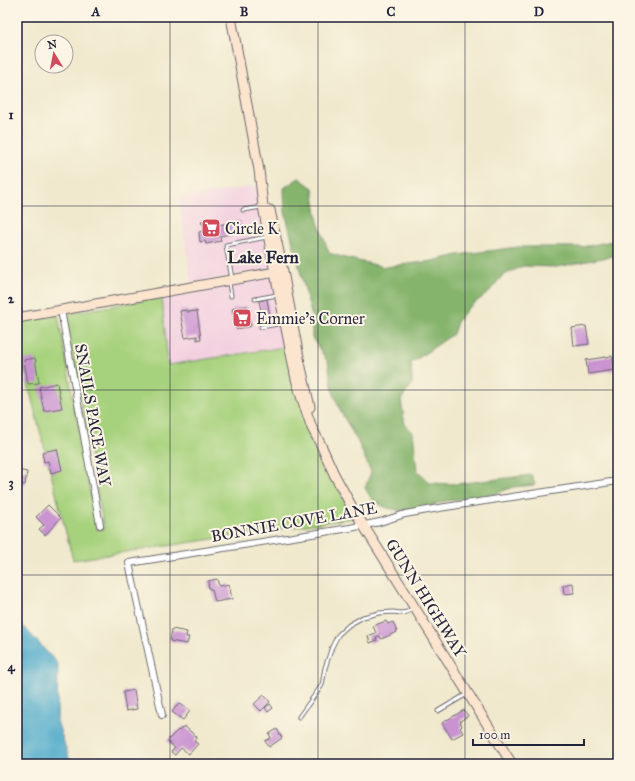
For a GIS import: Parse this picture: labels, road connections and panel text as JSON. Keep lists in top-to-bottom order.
{
  "streets": {
    "main road": ["GUNN HIGHWAY"],
    "street": ["SNAILS PACE WAY", "BONNIE COVE LANE"]
  },
  "crossings": [
    ["BONNIE COVE LANE", "GUNN HIGHWAY"]
  ],
  "districts": ["Lake Fern"],
  "places": {
    "supermarket": ["Circle K", "Emmie's Corner"]
  },
  "scale_bar": "100 m",
  "north": "top",
  "grid": {
    "columns": [
      "A",
      "B",
      "C",
      "D"
    ],
    "rows": [
      "1",
      "2",
      "3",
      "4"
    ]
  }
}
